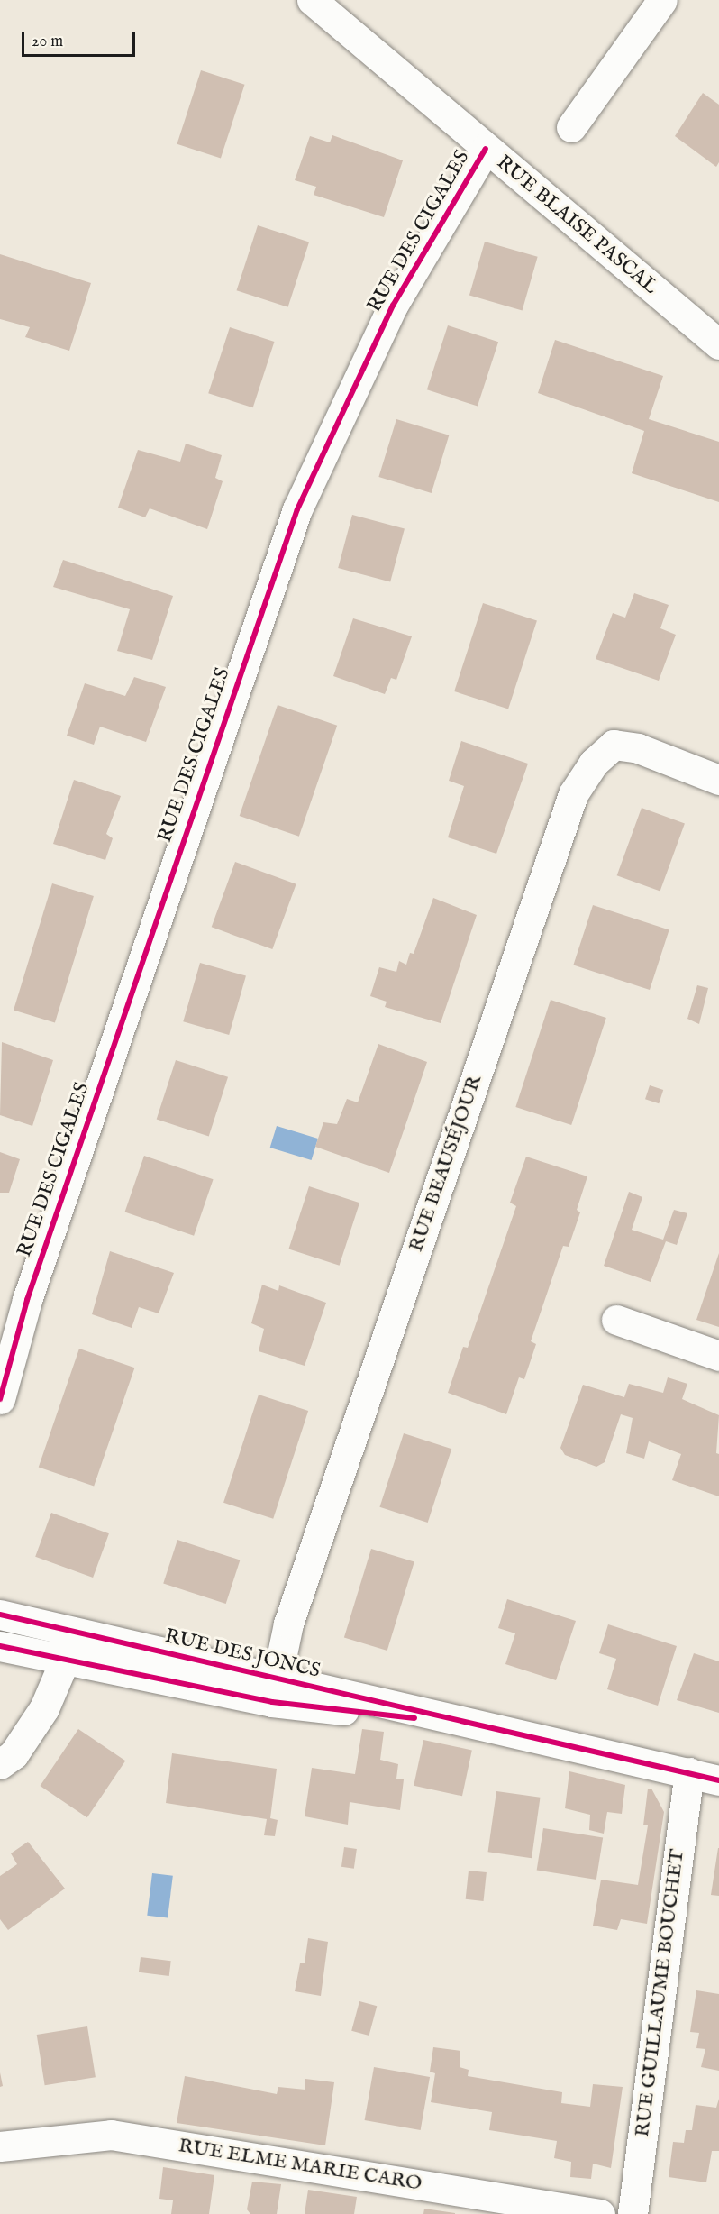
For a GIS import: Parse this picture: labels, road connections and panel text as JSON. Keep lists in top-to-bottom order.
{
  "streets": {
    "street": [
      "RUE BLAISE PASCAL",
      "RUE DES CIGALES",
      "RUE BEAUSÉJOUR",
      "RUE DES JONCS",
      "RUE GUILLAUME BOUCHET",
      "RUE ELME MARIE CARO"
    ]
  },
  "crossings": [
    ["RUE BLAISE PASCAL", "RUE DES CIGALES"],
    ["RUE BEAUSÉJOUR", "RUE DES JONCS"],
    ["RUE DES JONCS", "RUE GUILLAUME BOUCHET"]
  ],
  "scale_bar": "20 m"
}
